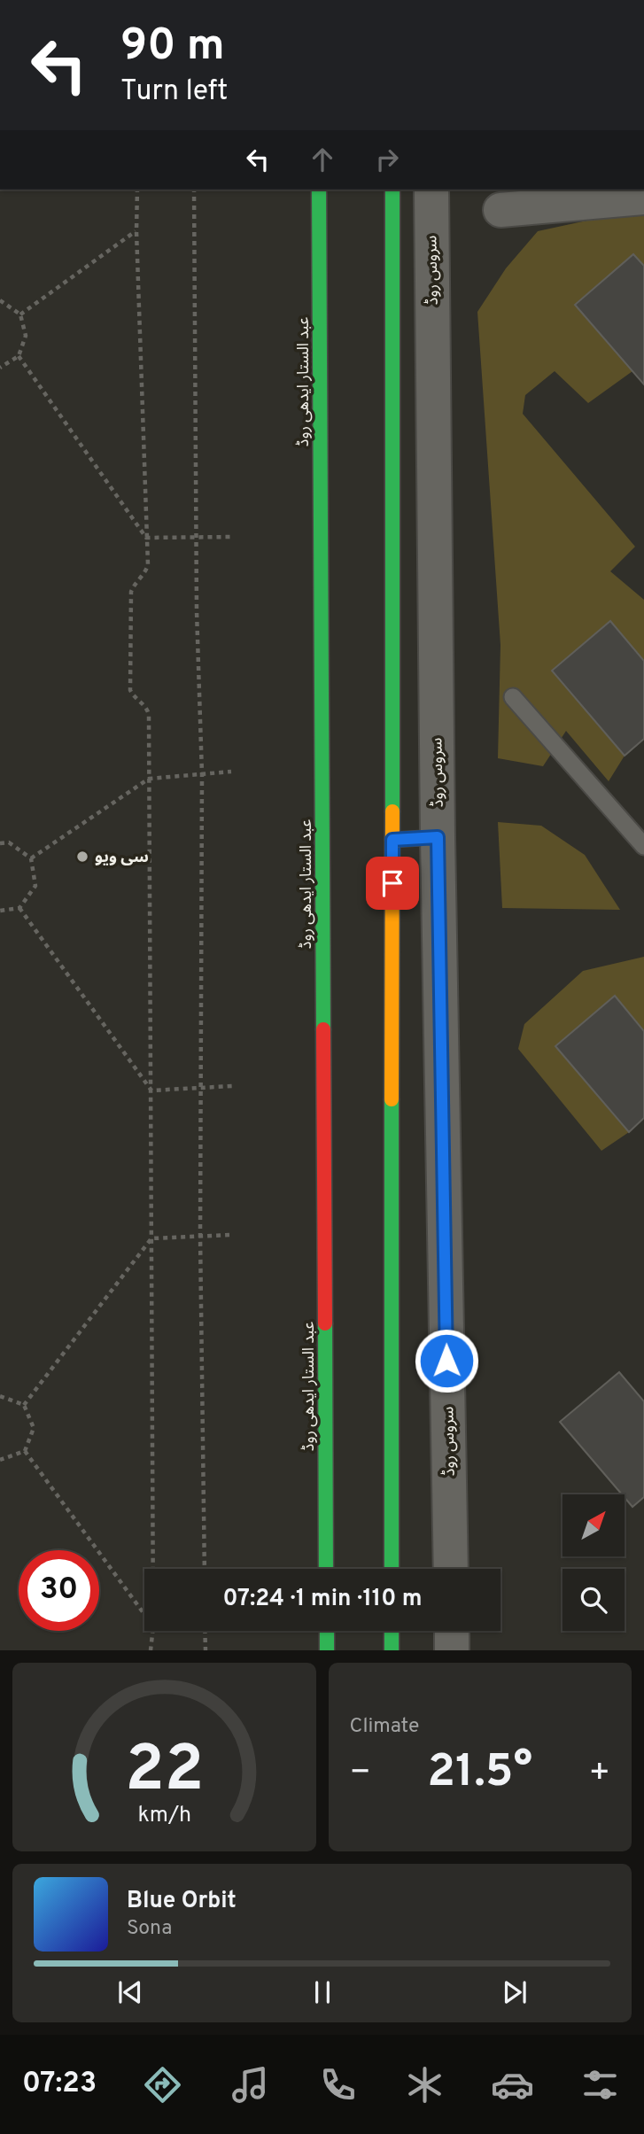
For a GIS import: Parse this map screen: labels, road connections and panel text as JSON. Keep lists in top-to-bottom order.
{
  "streets": {
    "main road": ["عبد الستار ایدھی روڈ"],
    "street": ["سروس روڈ"]
  },
  "places": ["سی ویو"],
  "north": "top right",
  "page": {
    "turn": ["90 m", "Turn left"],
    "limit": "30",
    "trip": "07:24 · 1 min · 110 m",
    "tile": "Climate",
    "heat": ["−", "21.5°", "+"],
    "song": ["Blue Orbit", "Sona"],
    "tabs": "07:23",
    "gauge": ["22", "km/h"]
  }
}
